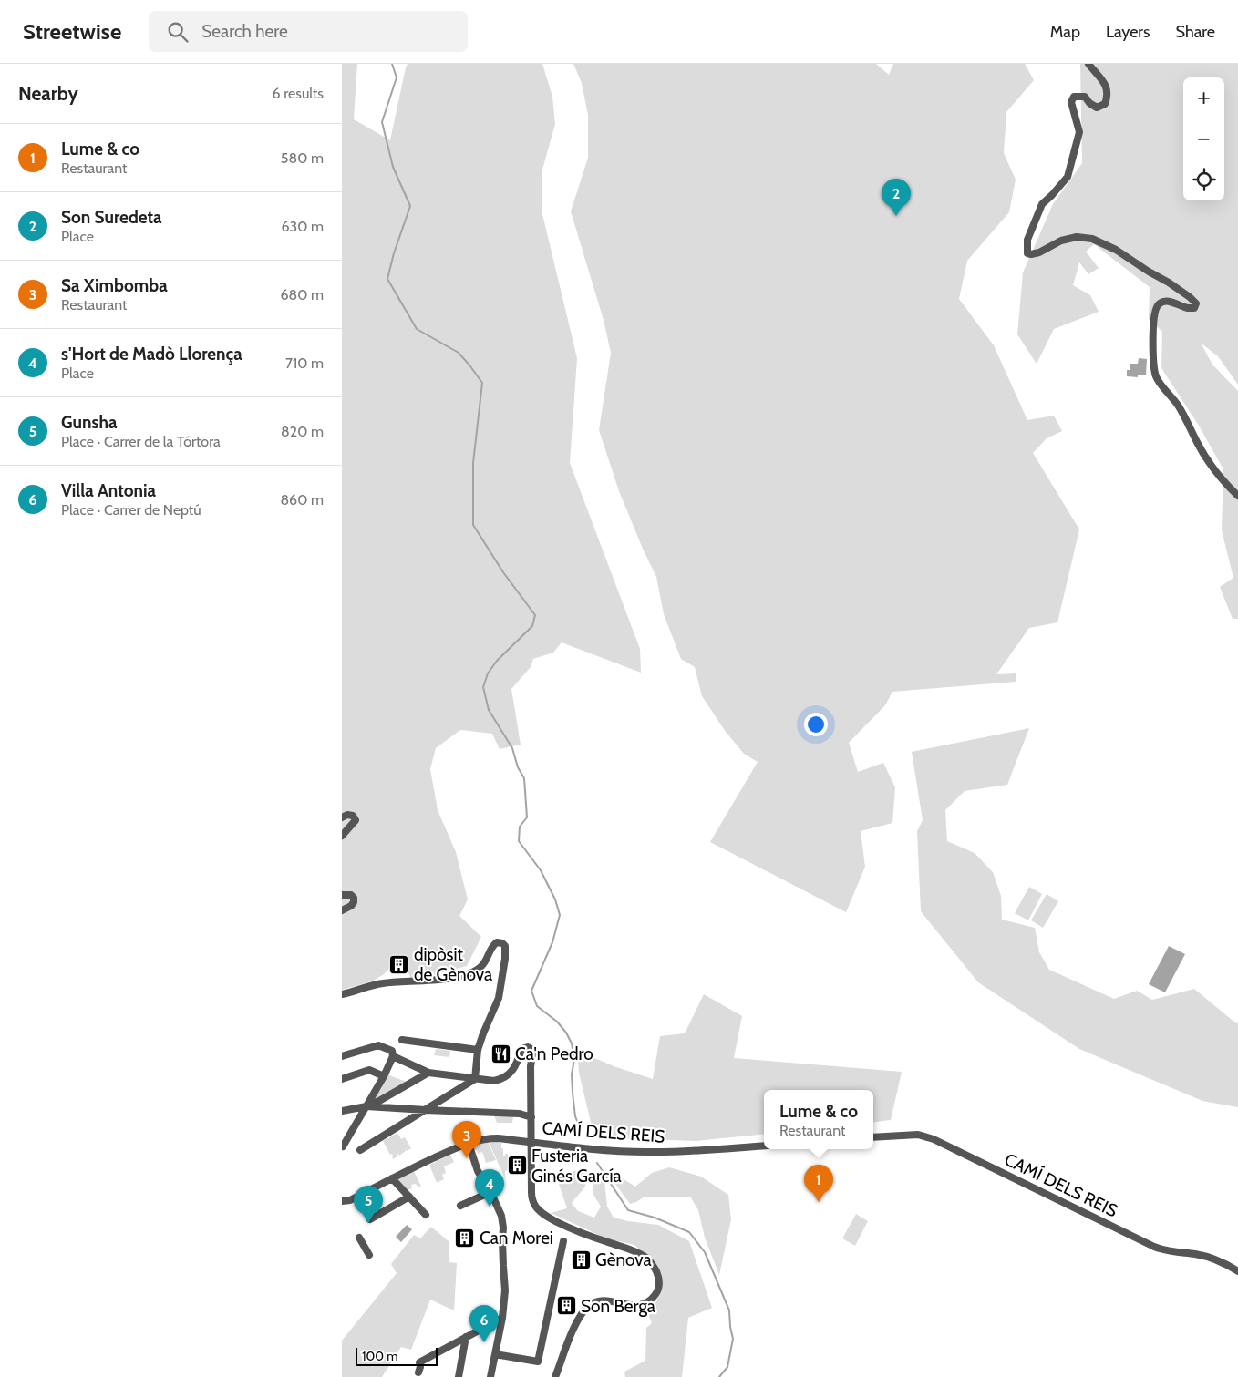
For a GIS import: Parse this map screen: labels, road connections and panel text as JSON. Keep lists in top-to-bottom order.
{
  "streets": {
    "street": ["CAMÍ DELS REIS"]
  },
  "places": {
    "building": [
      "dipòsit de Gènova",
      "Fusteria Ginés García",
      "Can Morei",
      "Gènova",
      "Son Berga"
    ],
    "restaurant": ["Ca'n Pedro"]
  },
  "scale_bar": "100 m",
  "page": {
    "header": "Streetwise",
    "search": "Search here",
    "nav": ["Map", "Layers", "Share"],
    "heading": ["Nearby", "6 results"],
    "map_buttons": ["+", "−"],
    "list": [
      {
        "mark": "1",
        "name": "Lume & co",
        "note": "Restaurant",
        "value": "580 m"
      },
      {
        "mark": "2",
        "name": "Son Suredeta",
        "note": "Place",
        "value": "630 m"
      },
      {
        "mark": "3",
        "name": "Sa Ximbomba",
        "note": "Restaurant",
        "value": "680 m"
      },
      {
        "mark": "4",
        "name": "s'Hort de Madò Llorença",
        "note": "Place",
        "value": "710 m"
      },
      {
        "mark": "5",
        "name": "Gunsha",
        "note": "Place · Carrer de la Tórtora",
        "value": "820 m"
      },
      {
        "mark": "6",
        "name": "Villa Antonia",
        "note": "Place · Carrer de Neptú",
        "value": "860 m"
      }
    ],
    "pins": [
      "2",
      "3",
      "1",
      "4",
      "5",
      "6"
    ],
    "popup": ["Lume & co", "Restaurant"],
    "scale": "100 m"
  }
}
